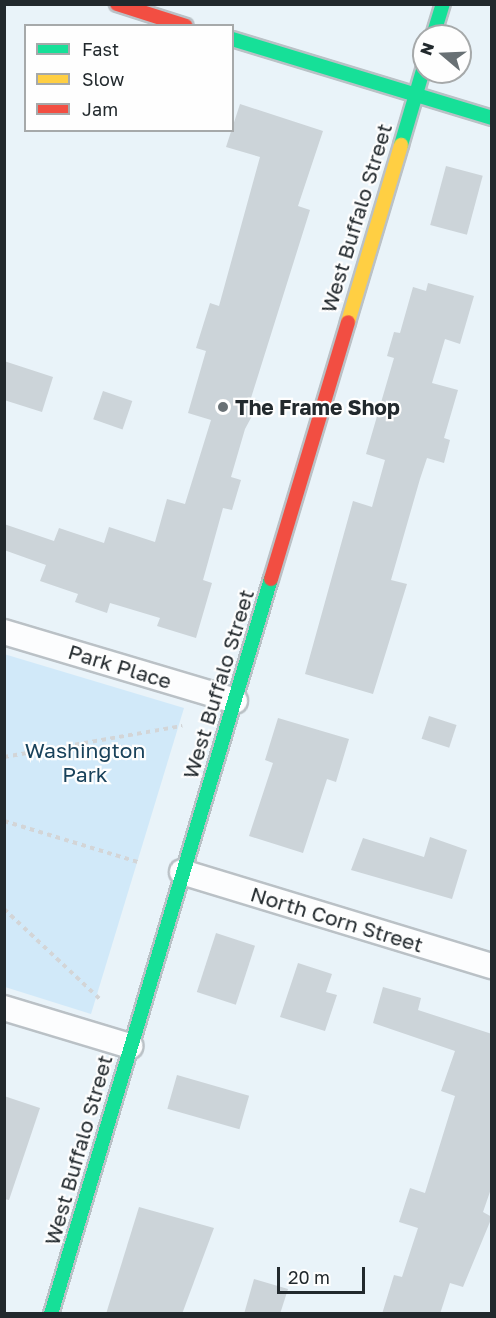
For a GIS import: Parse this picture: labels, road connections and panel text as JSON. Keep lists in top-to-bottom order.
{
  "streets": {
    "street": ["West Buffalo Street", "Park Place", "North Corn Street"]
  },
  "crossings": [
    ["West Buffalo Street", "Park Place"],
    ["West Buffalo Street", "North Corn Street"]
  ],
  "parks": ["Washington Park"],
  "places": ["The Frame Shop"],
  "legend": ["Fast", "Slow", "Jam"],
  "scale_bar": "20 m",
  "north": "left"
}
